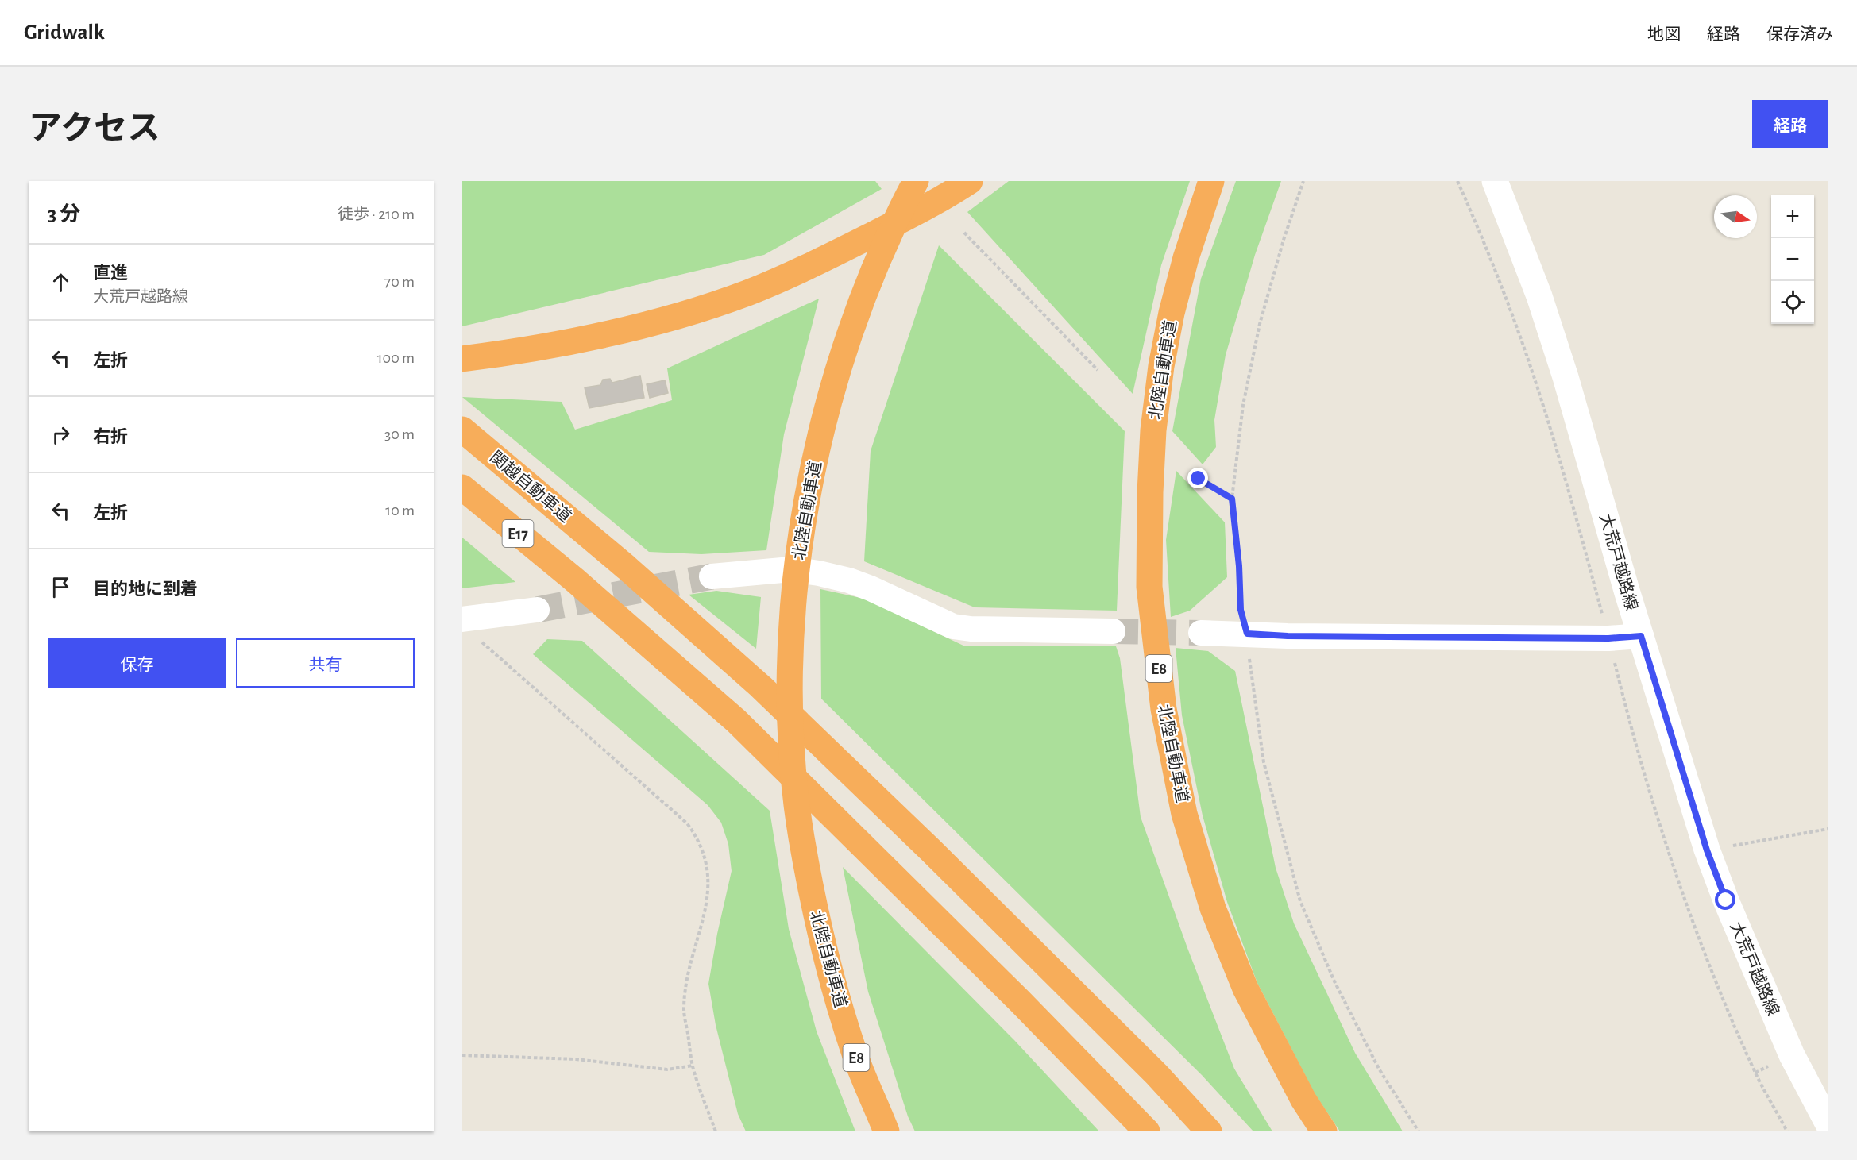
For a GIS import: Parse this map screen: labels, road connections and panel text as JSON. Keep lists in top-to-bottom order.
{
  "streets": {
    "highway": [
      "北陸自動車道",
      "関越自動車道",
      "E17",
      "E8"
    ],
    "main road": ["大荒戸越路線"]
  },
  "north": "right",
  "page": {
    "header": "Gridwalk",
    "nav": ["地図", "経路", "保存済み"],
    "title": "アクセス",
    "buttons": [
      "経路",
      ["保存", "共有"]
    ],
    "heading": ["3 分", "徒歩 · 210 m"],
    "map_buttons": ["+", "−"],
    "list": [
      ["直進", "大荒戸越路線", "70 m"],
      ["左折", "100 m"],
      ["右折", "30 m"],
      ["左折", "10 m"],
      "目的地に到着"
    ]
  }
}
